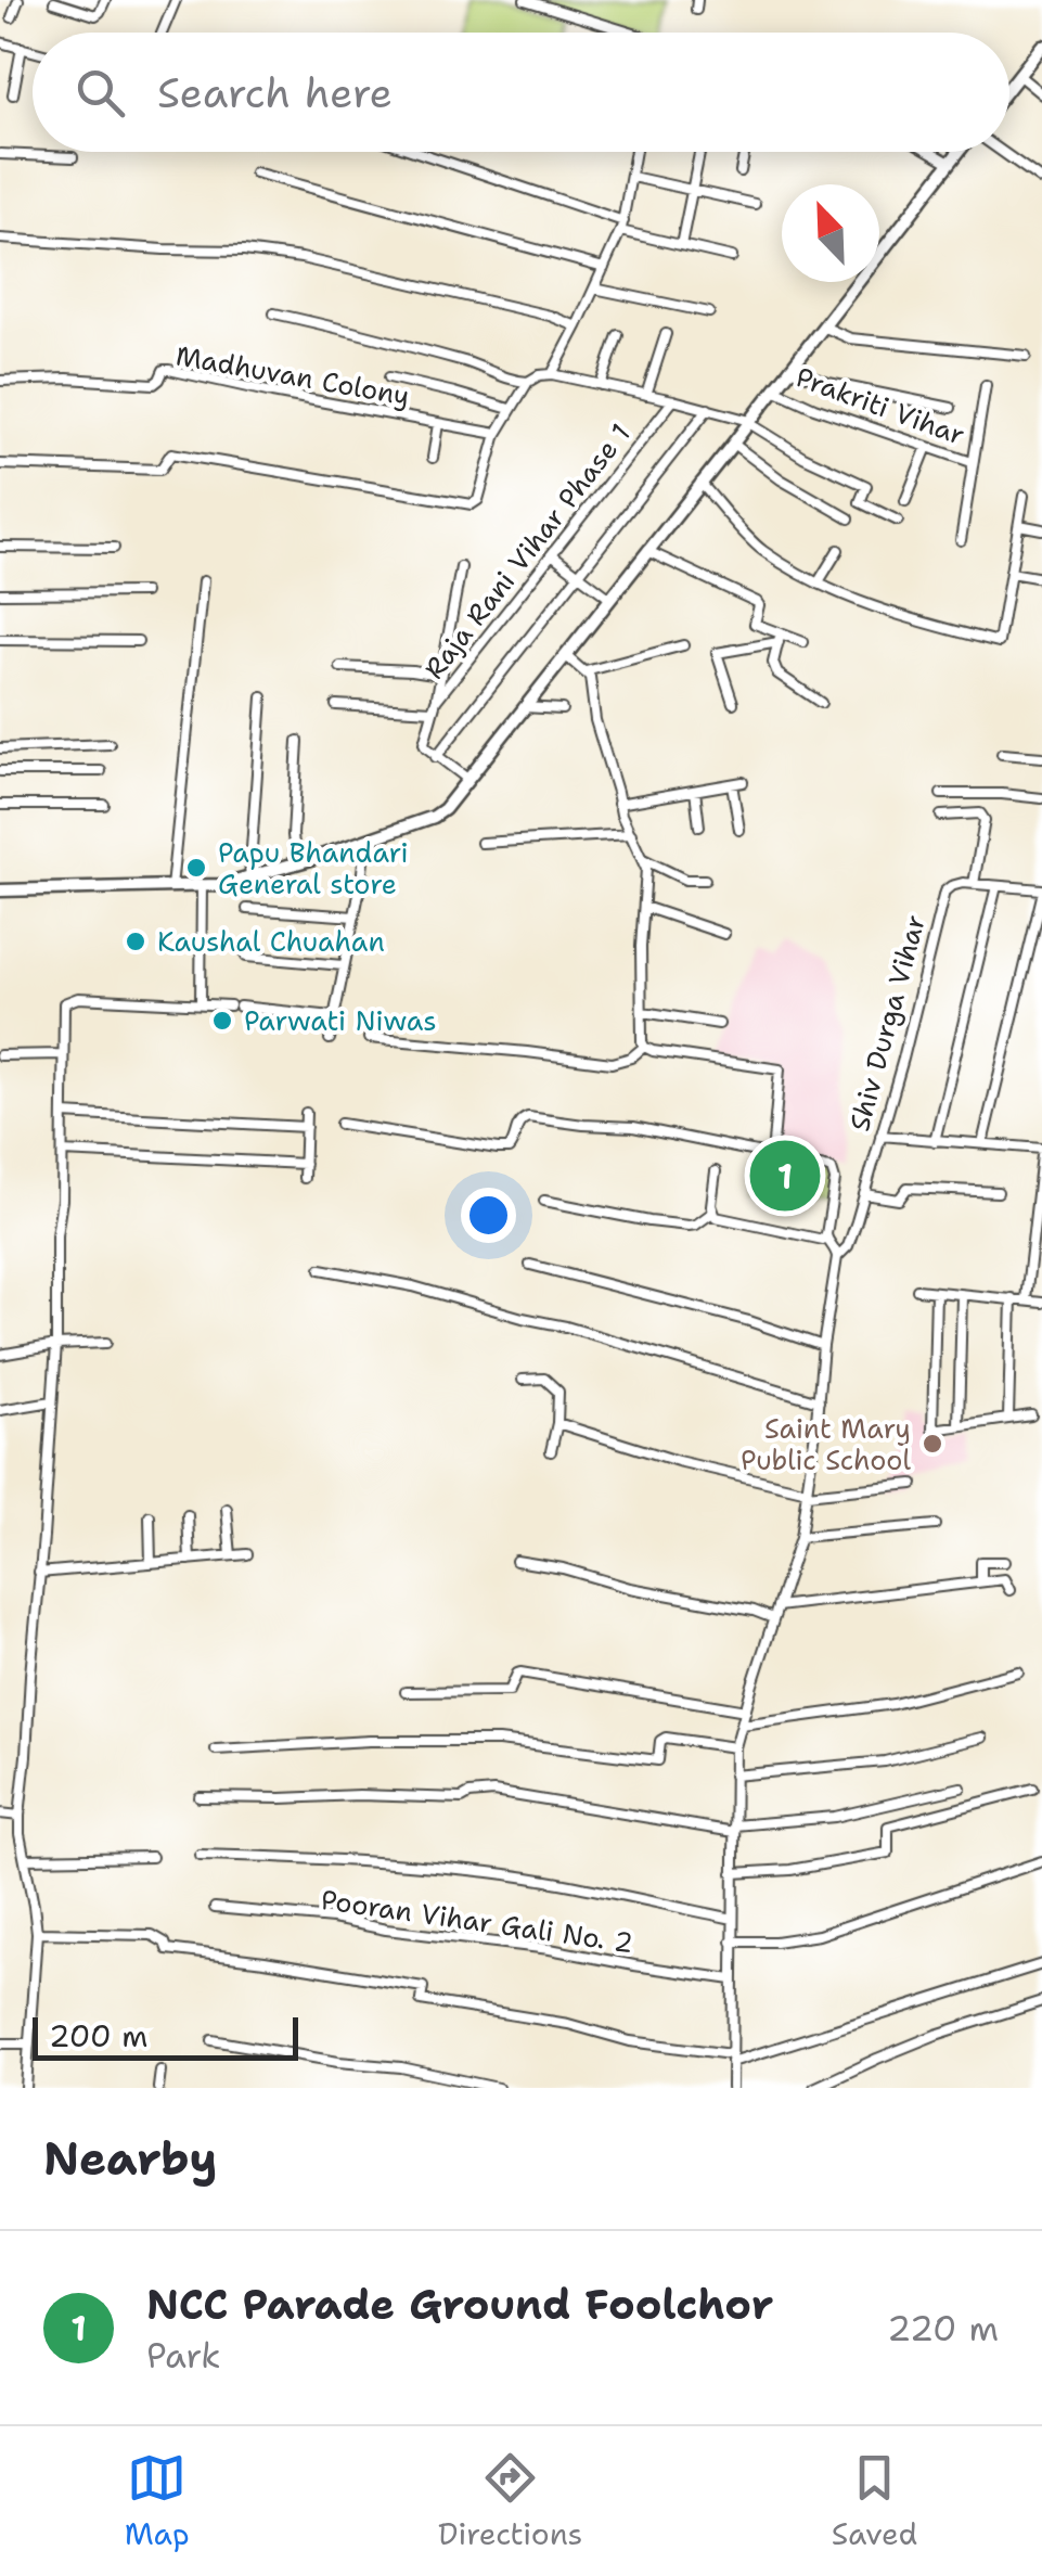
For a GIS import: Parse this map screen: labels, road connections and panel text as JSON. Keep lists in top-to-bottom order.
{
  "streets": {
    "street": [
      "Madhuvan Colony",
      "Prakriti Vihar",
      "Raja Rani Vihar Phase 1",
      "Shiv Durga Vihar",
      "Pooran Vihar Gali No. 2"
    ]
  },
  "crossings": [
    ["Shiv Durga Vihar", "Pooran Vihar Gali No. 2"]
  ],
  "places": [
    "Papu Bhandari General store",
    "Kaushal Chuahan",
    "Parwati Niwas",
    "Saint Mary Public School"
  ],
  "scale_bar": "200 m",
  "north": "top left",
  "page": {
    "search": "Search here",
    "pins": "1",
    "scale": "200 m",
    "heading": "Nearby",
    "list": [
      {
        "mark": "1",
        "name": "NCC Parade Ground Foolchor",
        "note": "Park",
        "value": "220 m"
      }
    ],
    "nav": ["Map", "Directions", "Saved"]
  }
}
